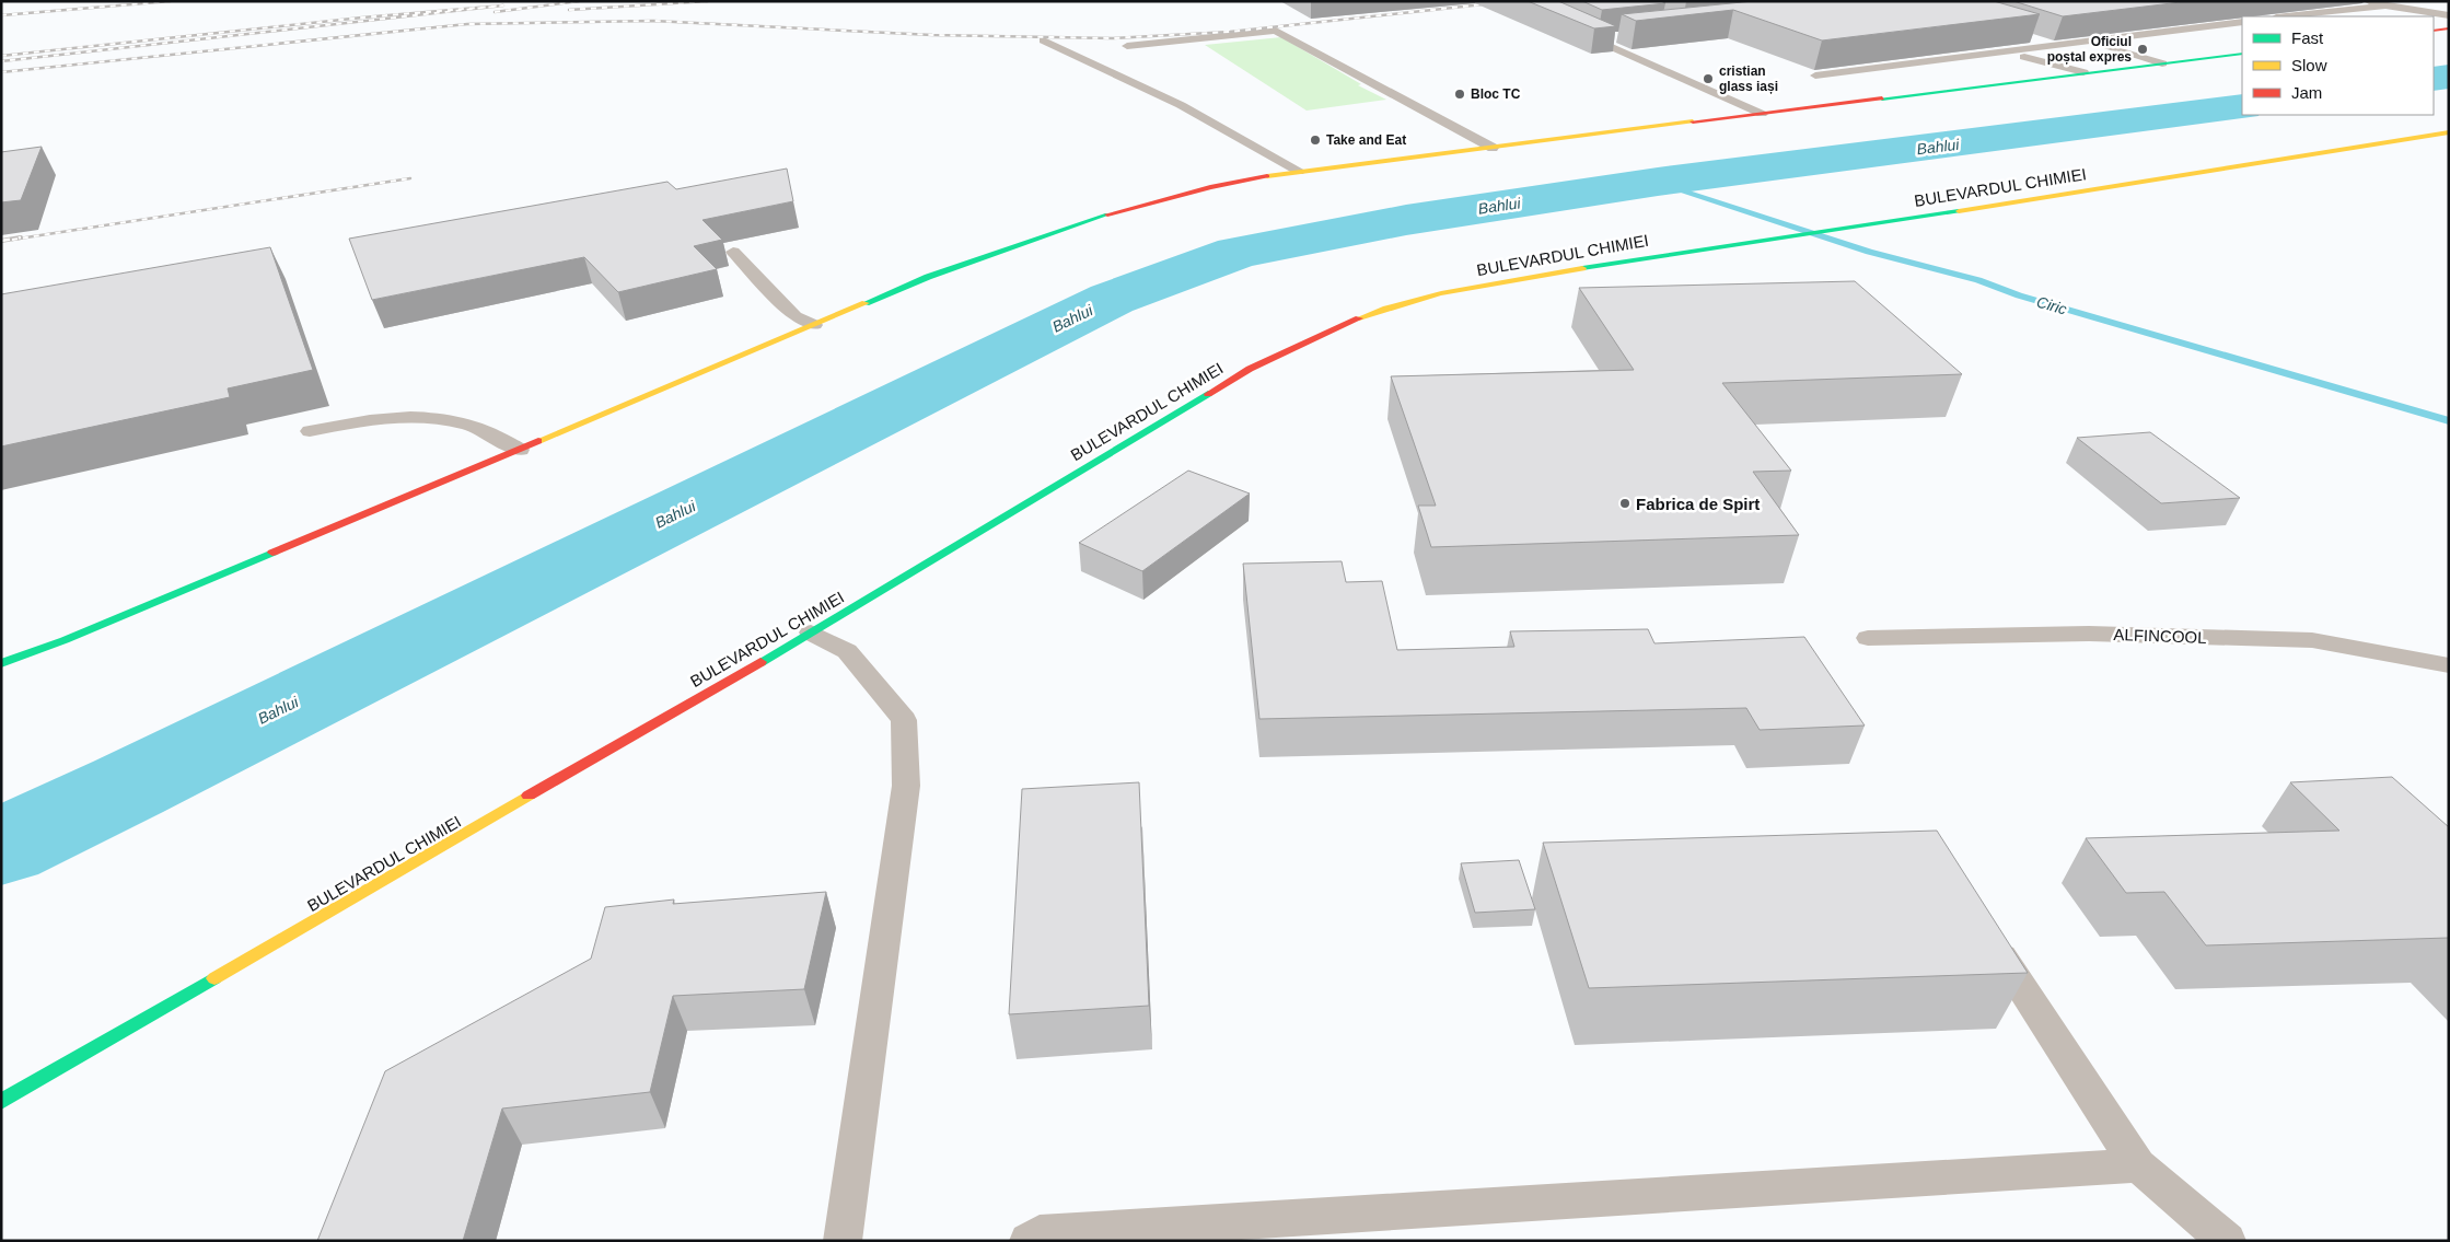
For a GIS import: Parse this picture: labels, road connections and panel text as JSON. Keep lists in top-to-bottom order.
{
  "streets": {
    "street": ["BULEVARDUL CHIMIEI"],
    "lane": ["ALFINCOOL"]
  },
  "water": ["Bahlui", "Ciric"],
  "places": [
    "Oficiul poștal expres",
    "cristian glass iași",
    "Bloc TC",
    "Take and Eat",
    "Fabrica de Spirt"
  ],
  "legend": ["Fast", "Slow", "Jam"]
}
